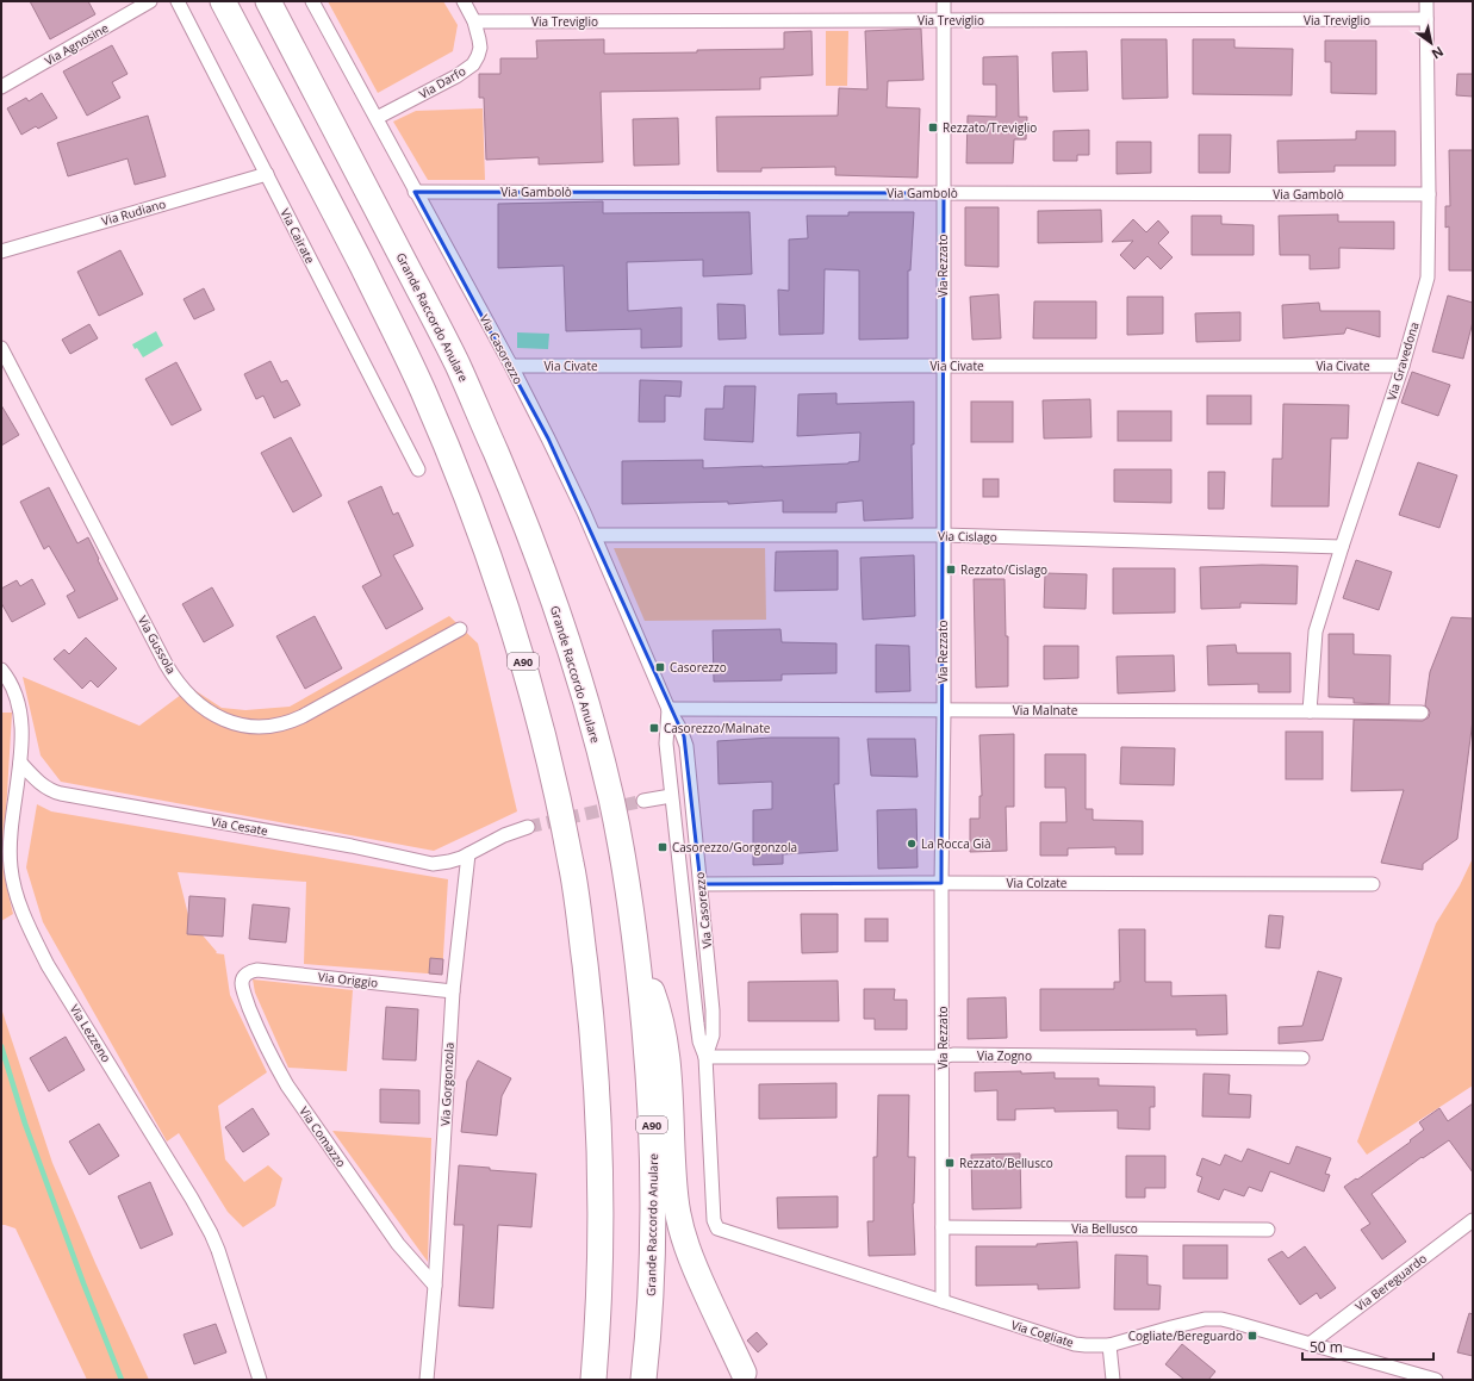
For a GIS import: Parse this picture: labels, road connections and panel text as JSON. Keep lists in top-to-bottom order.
{
  "streets": {
    "highway": ["Grande Raccordo Anulare", "A90"],
    "street": [
      "Via Treviglio",
      "Via Agnosine",
      "Via Darfo",
      "Via Gambolò",
      "Via Rudiano",
      "Via Cairate",
      "Via Rezzato",
      "Via Casorezzo",
      "Via Gravedona",
      "Via Civate",
      "Via Cislago",
      "Via Gussola",
      "Via Malnate",
      "Via Cesate",
      "Via Colzate",
      "Via Origgio",
      "Via Lezzeno",
      "Via Zogno",
      "Via Gorgonzola",
      "Via Comazzo",
      "Via Bellusco",
      "Via Bereguardo",
      "Via Cogliate"
    ]
  },
  "crossings": [
    ["Via Treviglio", "Via Darfo"],
    ["Via Treviglio", "Via Rezzato"],
    ["Via Treviglio", "Via Gravedona"],
    ["Via Darfo", "Via Casorezzo"],
    ["Via Gambolò", "Via Rezzato"],
    ["Via Gambolò", "Via Casorezzo"],
    ["Via Gambolò", "Via Gravedona"],
    ["Via Rudiano", "Via Cairate"],
    ["Via Rezzato", "Via Civate"],
    ["Via Rezzato", "Via Cislago"],
    ["Via Rezzato", "Via Malnate"],
    ["Via Rezzato", "Via Colzate"],
    ["Via Rezzato", "Via Zogno"],
    ["Via Rezzato", "Via Bellusco"],
    ["Via Rezzato", "Via Cogliate"],
    ["Via Casorezzo", "Via Civate"],
    ["Via Casorezzo", "Via Cislago"],
    ["Via Casorezzo", "Via Malnate"],
    ["Via Casorezzo", "Via Colzate"],
    ["Via Casorezzo", "Via Zogno"],
    ["Via Casorezzo", "Via Cogliate"],
    ["Via Gravedona", "Via Civate"],
    ["Via Gravedona", "Via Cislago"],
    ["Via Gravedona", "Via Malnate"],
    ["Via Cesate", "Via Lezzeno"],
    ["Via Cesate", "Via Gorgonzola"],
    ["Via Origgio", "Via Gorgonzola"],
    ["Via Origgio", "Via Comazzo"],
    ["Via Gorgonzola", "Via Comazzo"],
    ["Via Bereguardo", "Via Cogliate"]
  ],
  "places": {
    "transit": [
      "Rezzato/Treviglio",
      "Rezzato/Cislago",
      "Casorezzo",
      "Casorezzo/Malnate",
      "Casorezzo/Gorgonzola",
      "Rezzato/Bellusco",
      "Cogliate/Bereguardo"
    ],
    "other": ["La Rocca Già"]
  },
  "scale_bar": "50 m",
  "north": "bottom right"
}
